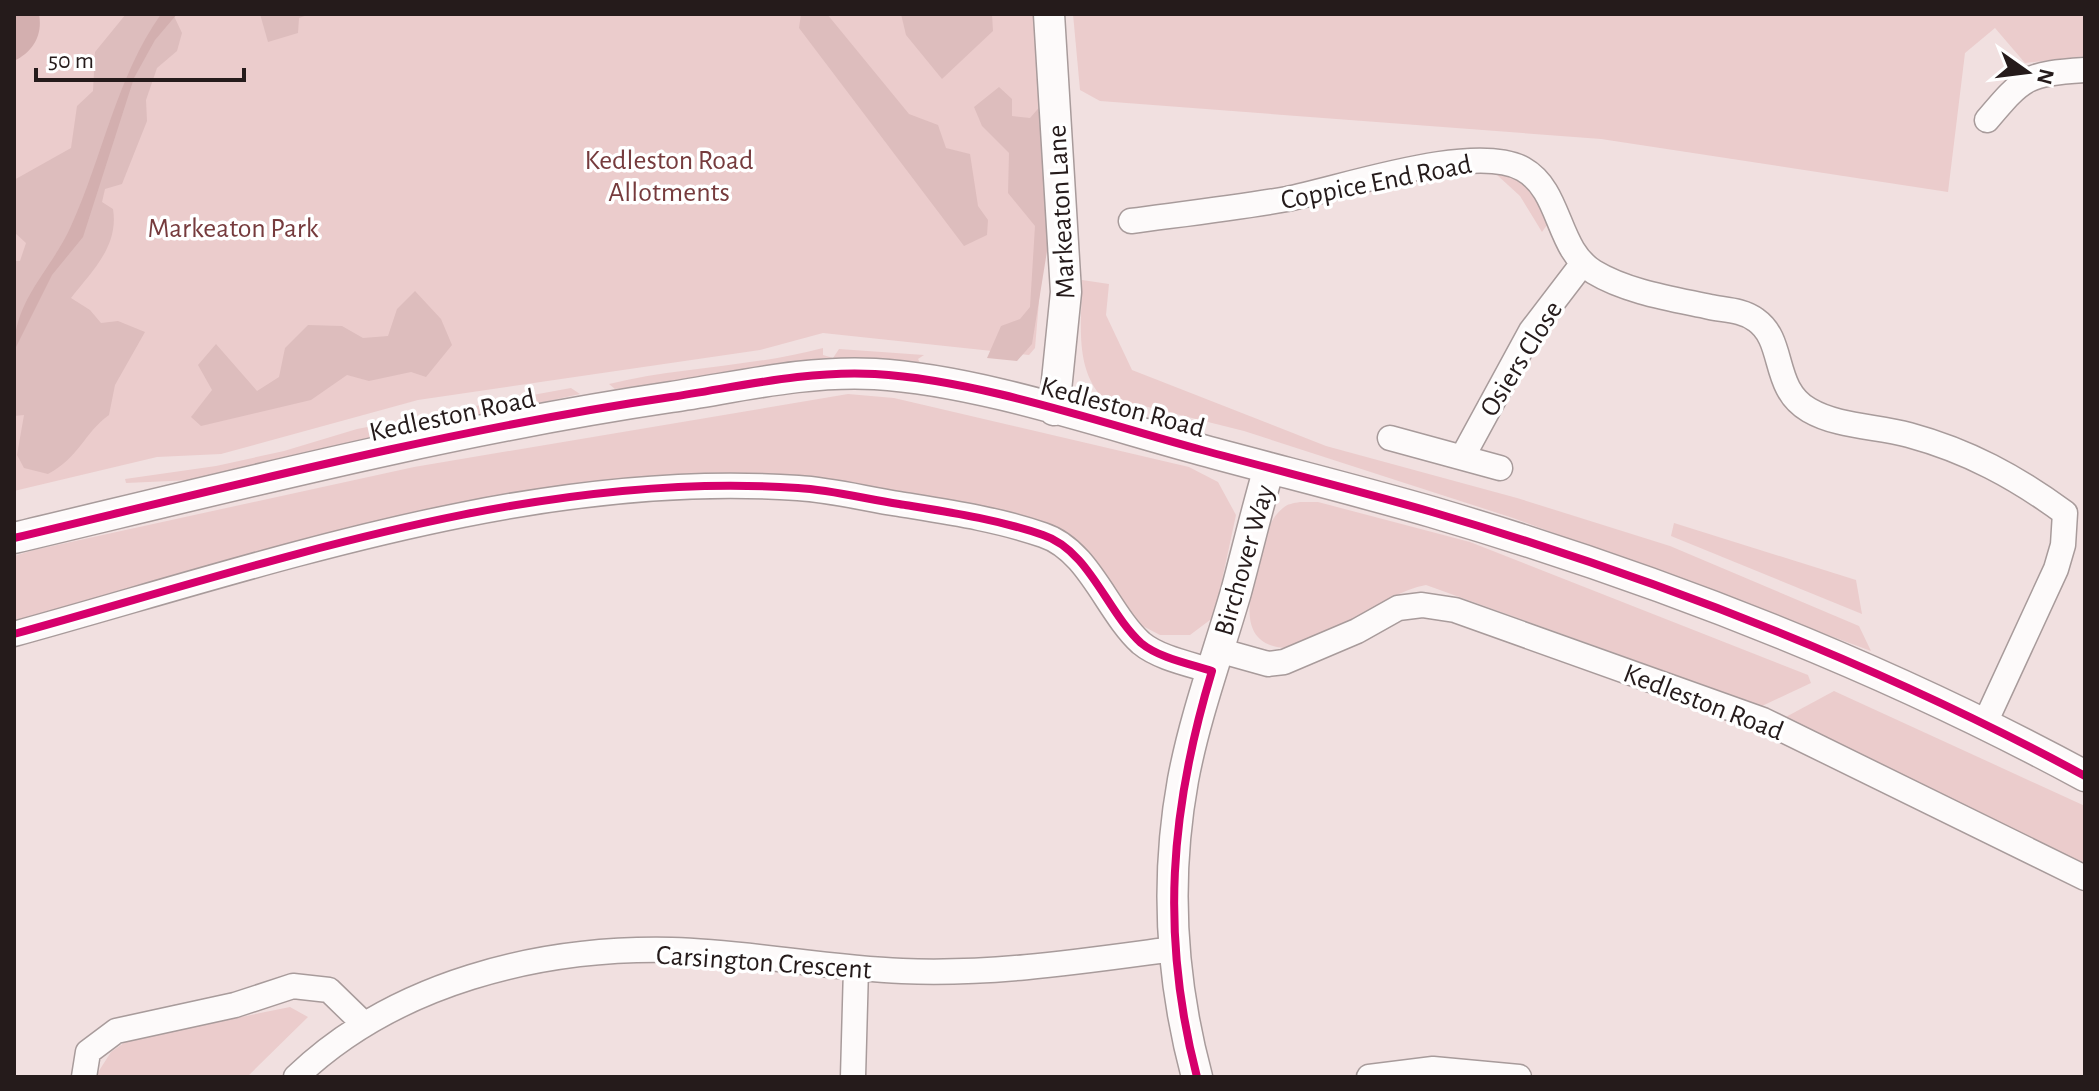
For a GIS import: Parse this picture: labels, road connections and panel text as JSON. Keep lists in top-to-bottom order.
{
  "streets": {
    "street": [
      "Coppice End Road",
      "Markeaton Lane",
      "Osiers Close",
      "Kedleston Road",
      "Birchover Way",
      "Carsington Crescent"
    ]
  },
  "crossings": [
    ["Coppice End Road", "Osiers Close"],
    ["Markeaton Lane", "Kedleston Road"],
    ["Kedleston Road", "Birchover Way"],
    ["Birchover Way", "Carsington Crescent"]
  ],
  "parks": ["Kedleston Road Allotments", "Markeaton Park"],
  "scale_bar": "50 m",
  "north": "right"
}
